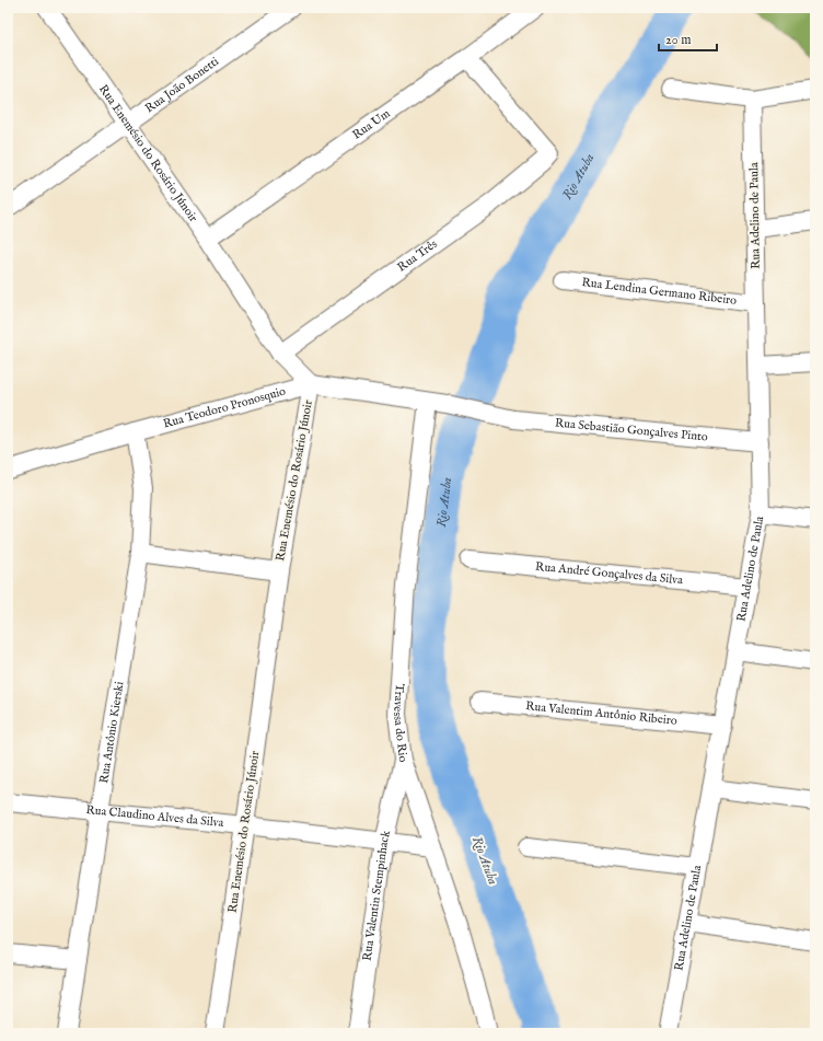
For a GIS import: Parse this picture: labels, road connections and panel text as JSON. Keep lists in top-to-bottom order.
{
  "streets": {
    "street": [
      "Rua João Bonetti",
      "Rua Um",
      "Rua Enemésio do Rosário Júnoir",
      "Rua Adelino de Paula",
      "Rua Três",
      "Rua Lendina Germano Ribeiro",
      "Rua Teodoro Pronosquio",
      "Rua Sebastião Gonçalves Pinto",
      "Rua André Gonçalves da Silva",
      "Rua Valentim Antônio Ribeiro",
      "Travessa do Rio",
      "Rua Antônio Kierski",
      "Rua Claudino Alves da Silva",
      "Rua Valentin Stempinhack"
    ]
  },
  "crossings": [
    ["Rua João Bonetti", "Rua Enemésio do Rosário Júnoir"],
    ["Rua Um", "Rua Enemésio do Rosário Júnoir"],
    ["Rua Um", "Rua Três"],
    ["Rua Enemésio do Rosário Júnoir", "Rua Três"],
    ["Rua Enemésio do Rosário Júnoir", "Rua Teodoro Pronosquio"],
    ["Rua Enemésio do Rosário Júnoir", "Rua Claudino Alves da Silva"],
    ["Rua Adelino de Paula", "Rua Lendina Germano Ribeiro"],
    ["Rua Adelino de Paula", "Rua Sebastião Gonçalves Pinto"],
    ["Rua Adelino de Paula", "Rua André Gonçalves da Silva"],
    ["Rua Adelino de Paula", "Rua Valentim Antônio Ribeiro"],
    ["Rua Teodoro Pronosquio", "Rua Sebastião Gonçalves Pinto"],
    ["Rua Teodoro Pronosquio", "Travessa do Rio"],
    ["Rua Teodoro Pronosquio", "Rua Antônio Kierski"],
    ["Travessa do Rio", "Rua Claudino Alves da Silva"],
    ["Travessa do Rio", "Rua Valentin Stempinhack"],
    ["Rua Antônio Kierski", "Rua Claudino Alves da Silva"],
    ["Rua Claudino Alves da Silva", "Rua Valentin Stempinhack"]
  ],
  "water": ["Rio Atuba"],
  "scale_bar": "20 m"
}
